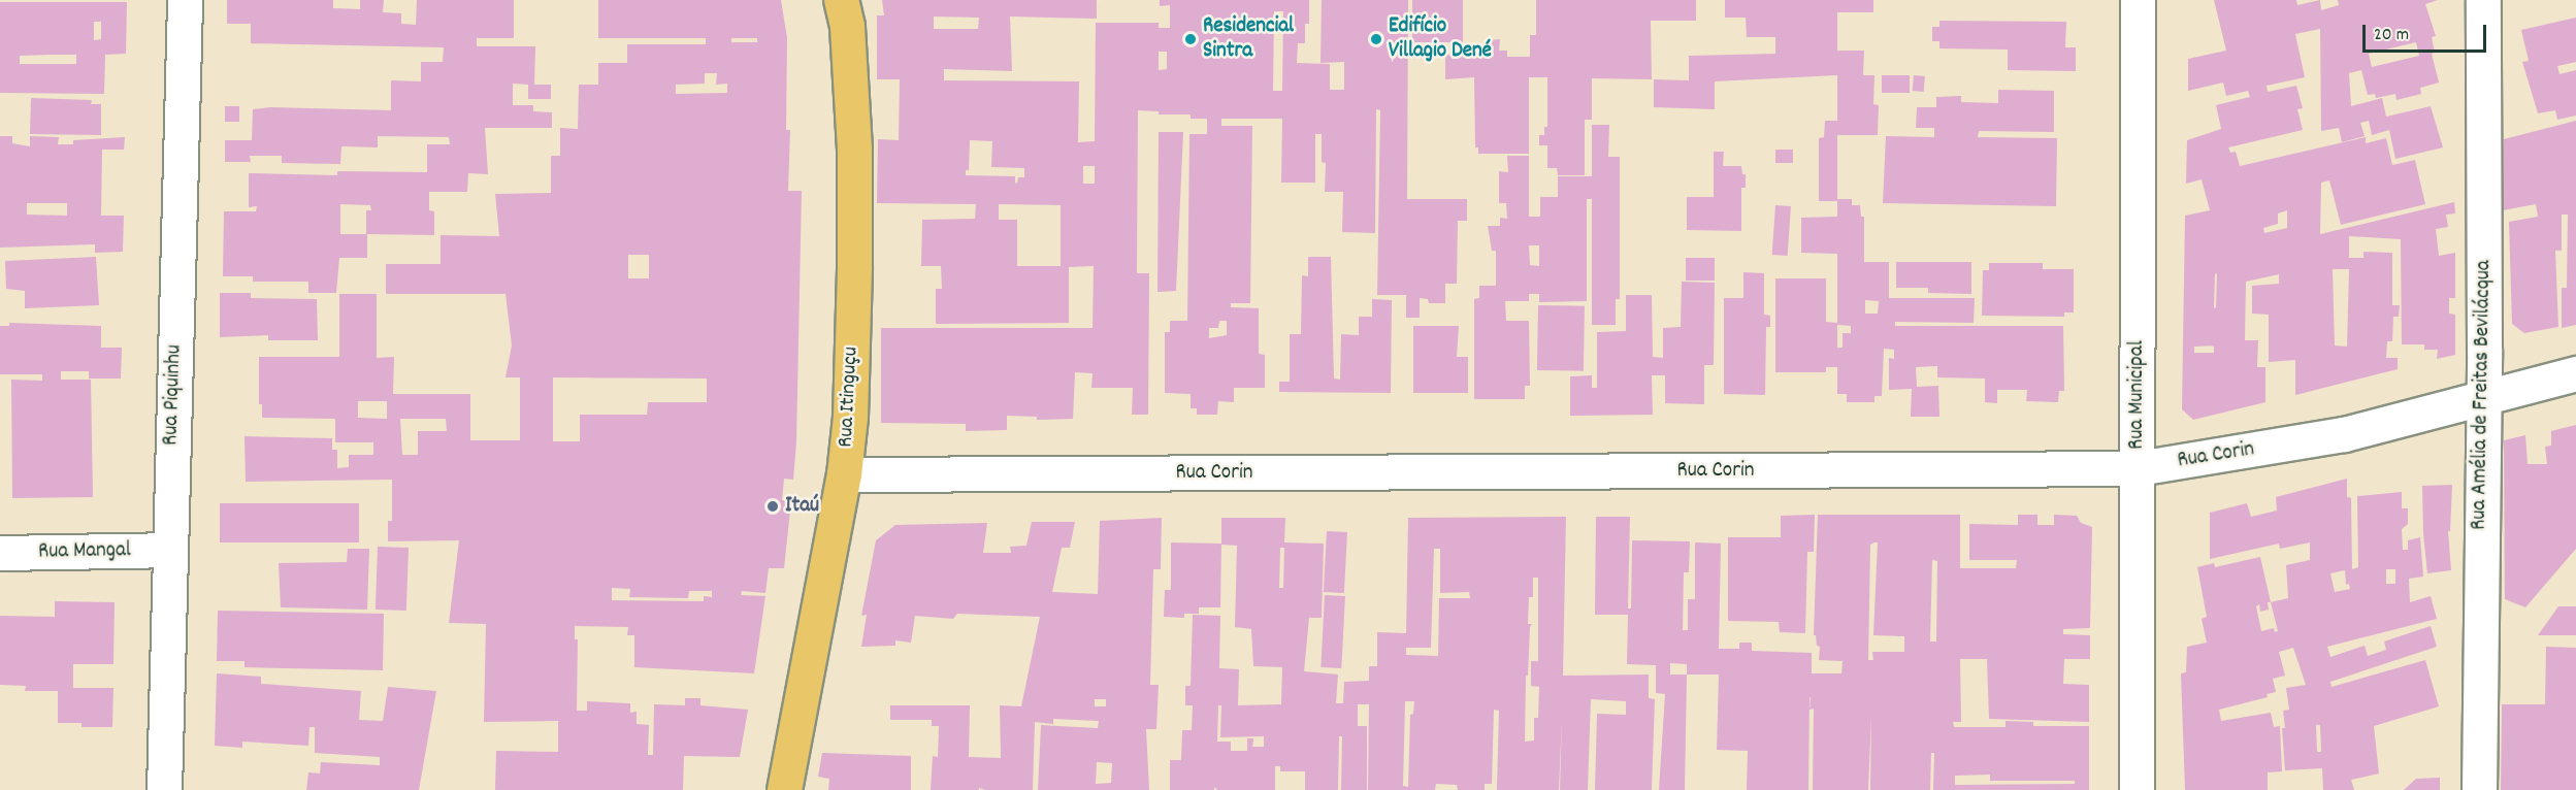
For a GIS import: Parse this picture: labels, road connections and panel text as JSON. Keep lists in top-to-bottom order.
{
  "streets": {
    "main road": ["Rua Itinguçu"],
    "street": [
      "Rua Piquinhu",
      "Rua Municipal",
      "Rua Amélia de Freitas Bevilácqua",
      "Rua Corin",
      "Rua Mangal"
    ]
  },
  "crossings": [
    ["Rua Piquinhu", "Rua Mangal"],
    ["Rua Municipal", "Rua Corin"],
    ["Rua Amélia de Freitas Bevilácqua", "Rua Corin"],
    ["Rua Itinguçu", "Rua Corin"]
  ],
  "places": ["Residencial Sintra", "Edifício Villagio Dené", "Itaú"],
  "scale_bar": "20 m"
}
